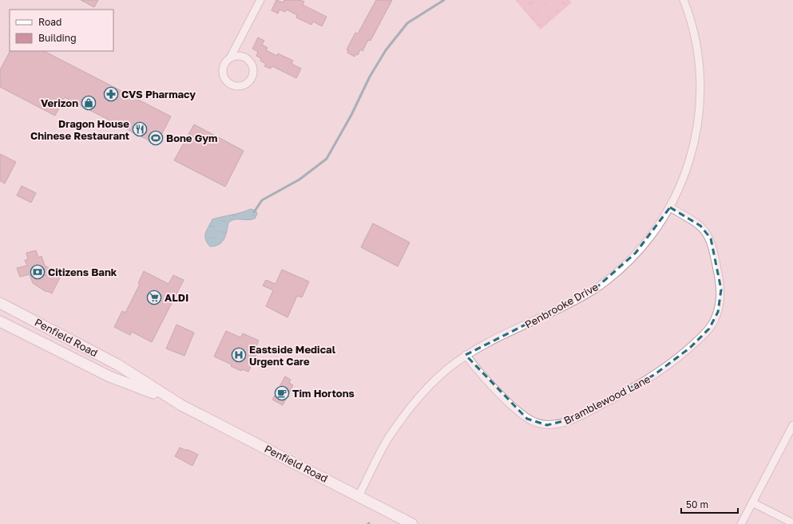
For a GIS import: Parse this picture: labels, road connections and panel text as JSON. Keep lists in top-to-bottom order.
{
  "streets": {
    "main road": ["Penfield Road"],
    "street": ["Penbrooke Drive", "Bramblewood Lane"]
  },
  "crossings": [
    ["Penbrooke Drive", "Penfield Road"],
    ["Penbrooke Drive", "Bramblewood Lane"]
  ],
  "places": {
    "pharmacy": ["CVS Pharmacy"],
    "shop": ["Verizon"],
    "restaurant": ["Dragon House Chinese Restaurant"],
    "sports": ["Bone Gym"],
    "bank": ["Citizens Bank"],
    "supermarket": ["ALDI"],
    "hospital": ["Eastside Medical Urgent Care"],
    "cafe": ["Tim Hortons"]
  },
  "legend": ["Road", "Building"],
  "scale_bar": "50 m"
}
